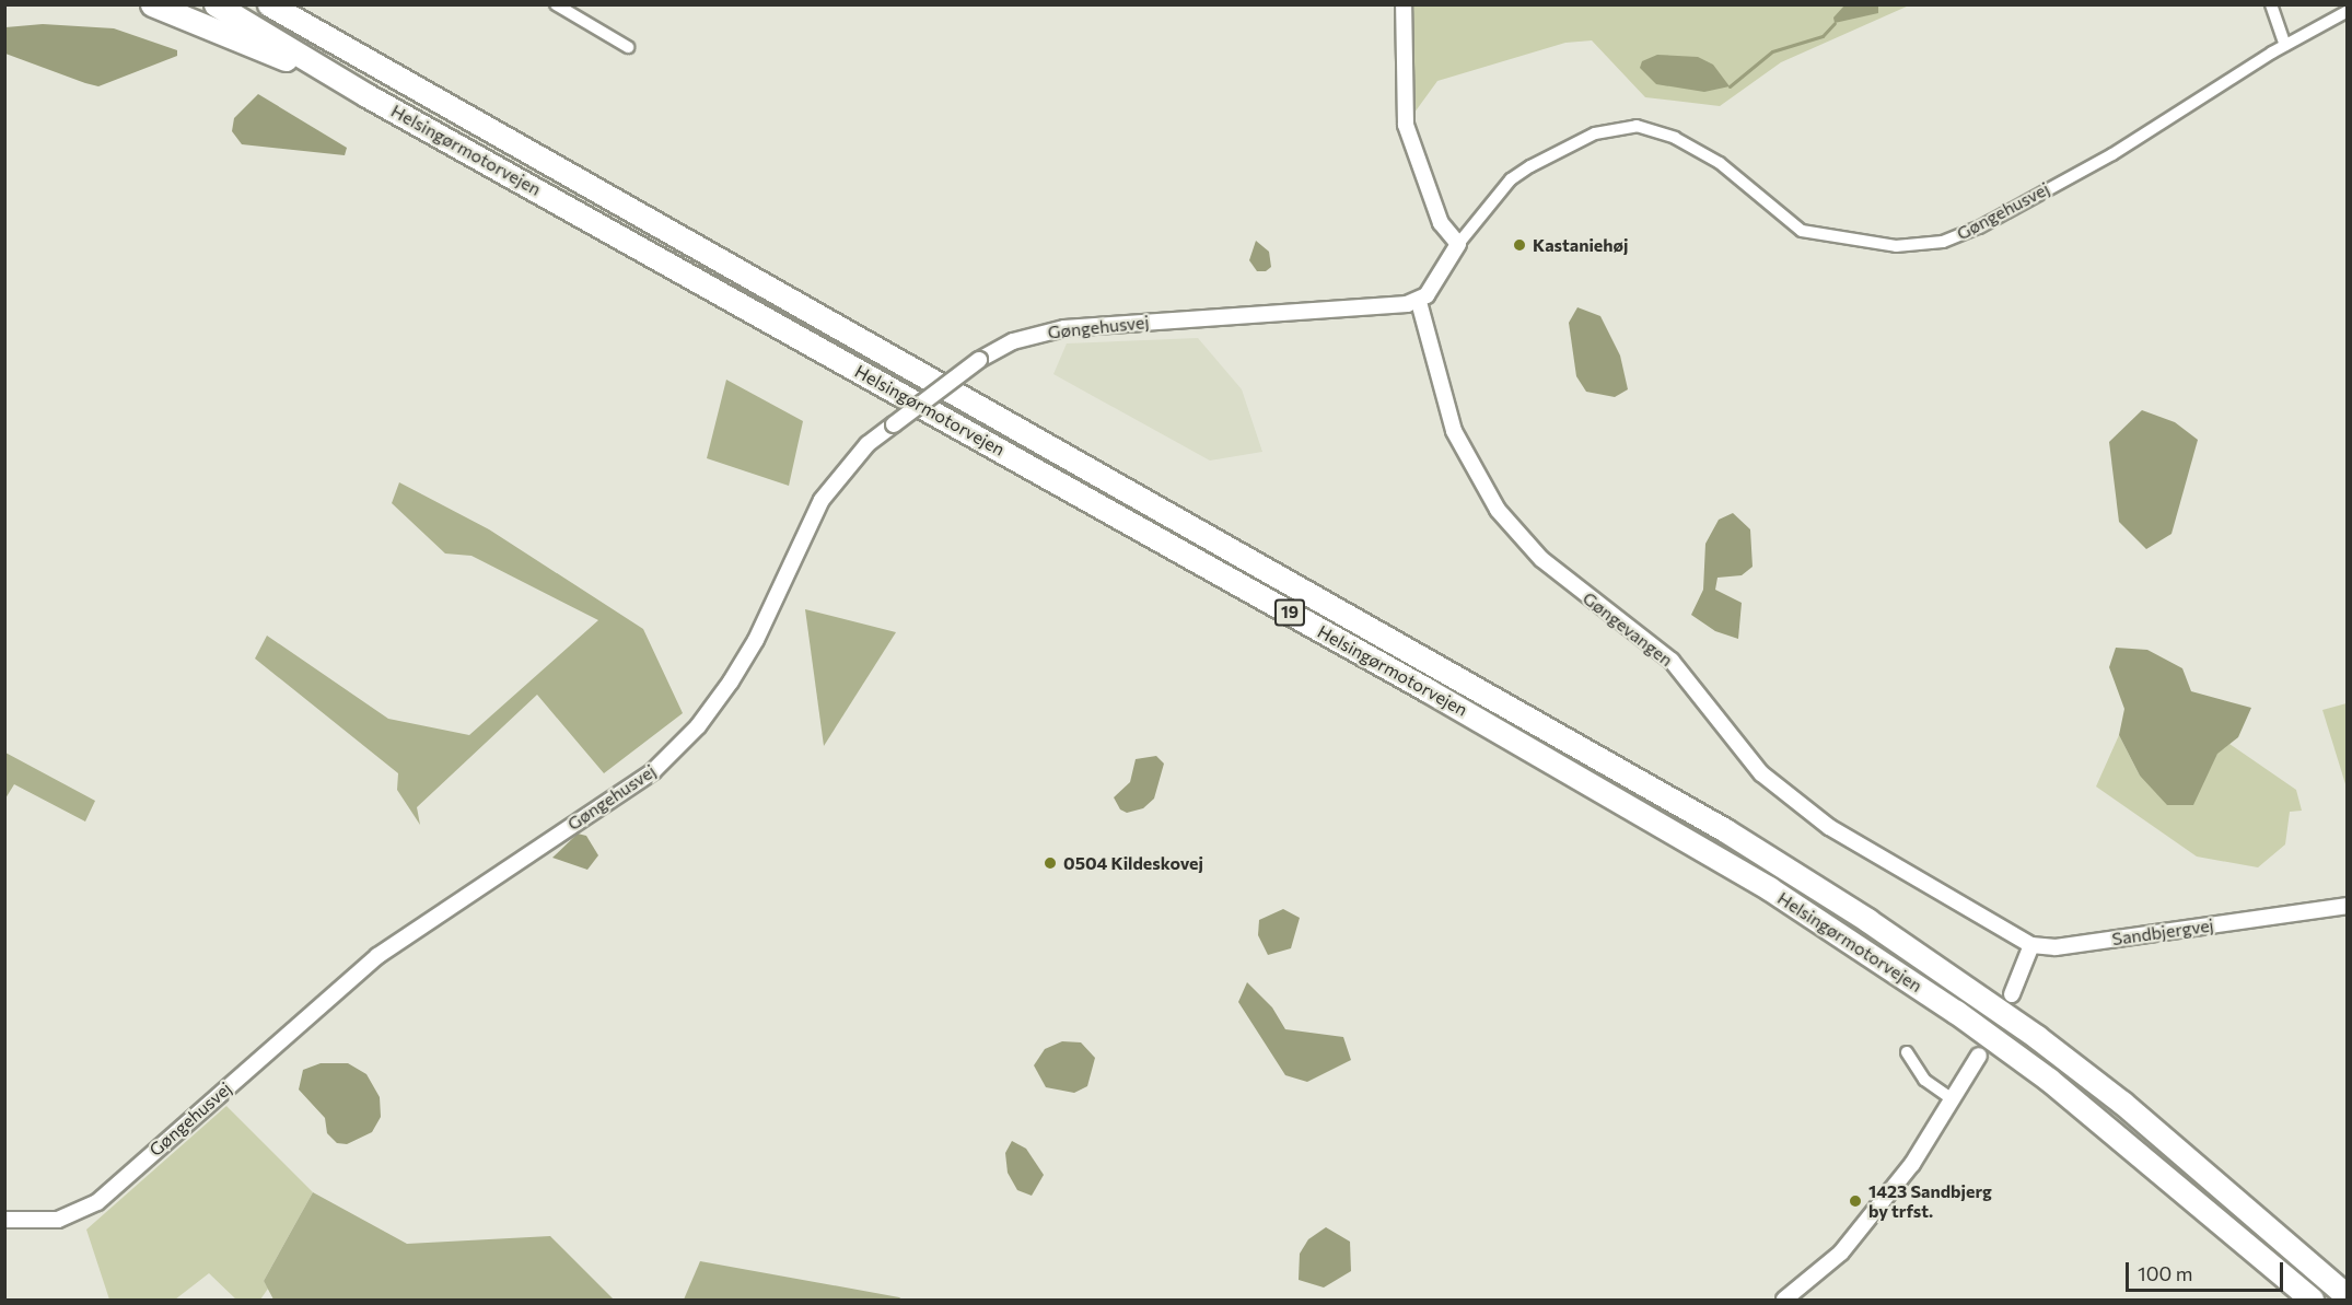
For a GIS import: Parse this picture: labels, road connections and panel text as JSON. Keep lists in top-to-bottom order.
{
  "streets": {
    "highway": ["Helsingørmotorvejen", "19"],
    "street": ["Gøngehusvej", "Gøngevangen", "Sandbjergvej"]
  },
  "crossings": [
    ["Gøngehusvej", "Gøngevangen"],
    ["Gøngevangen", "Sandbjergvej"]
  ],
  "places": ["Kastaniehøj", "0504 Kildeskovej", "1423 Sandbjerg by trfst."],
  "scale_bar": "100 m"
}
